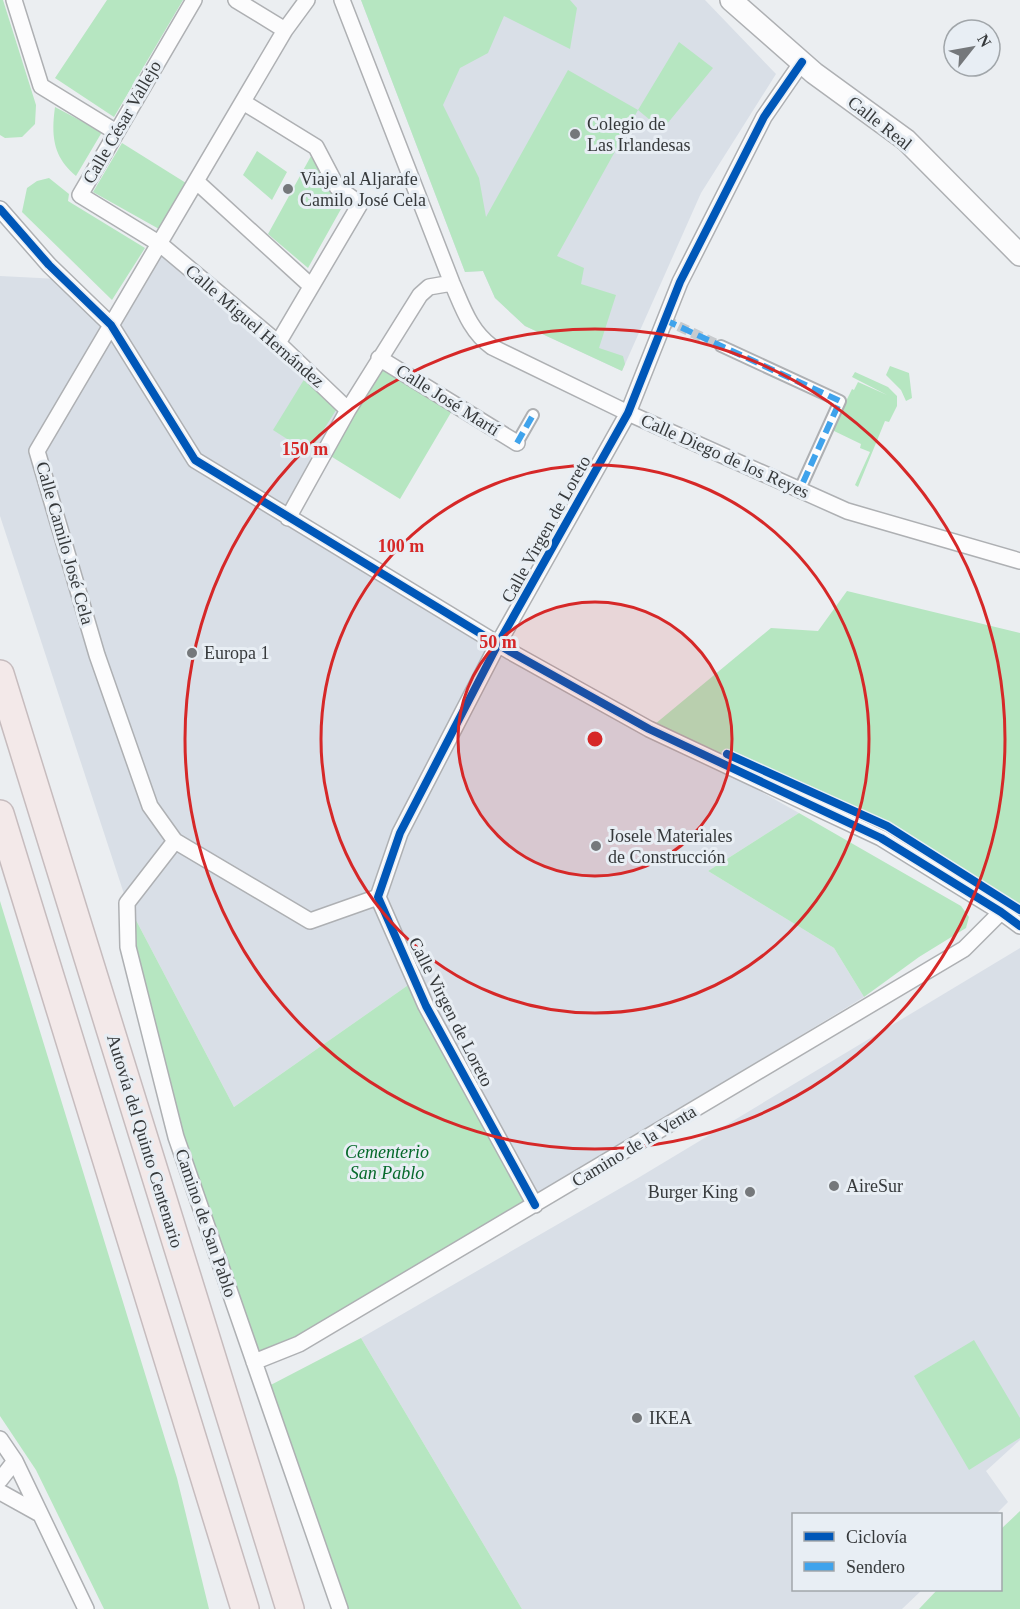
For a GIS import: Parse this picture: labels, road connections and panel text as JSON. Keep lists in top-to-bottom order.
{
  "streets": {
    "highway": ["Autovía del Quinto Centenario"],
    "main road": ["Calle Real"],
    "street": [
      "Calle César Vallejo",
      "Calle Miguel Hernández",
      "Calle José Martí",
      "Calle Diego de los Reyes",
      "Calle Virgen de Loreto",
      "Calle Camilo José Cela",
      "Camino de la Venta",
      "Camino de San Pablo"
    ]
  },
  "crossings": [
    ["Calle César Vallejo", "Calle Miguel Hernández"],
    ["Calle César Vallejo", "Calle Camilo José Cela"],
    ["Calle Real", "Calle Virgen de Loreto"],
    ["Calle Miguel Hernández", "Calle Camilo José Cela"],
    ["Calle Diego de los Reyes", "Calle Virgen de Loreto"],
    ["Calle Virgen de Loreto", "Calle Camilo José Cela"],
    ["Calle Virgen de Loreto", "Camino de la Venta"],
    ["Calle Camilo José Cela", "Camino de San Pablo"],
    ["Camino de la Venta", "Camino de San Pablo"]
  ],
  "parks": ["Cementerio San Pablo"],
  "places": [
    "Colegio de Las Irlandesas",
    "Viaje al Aljarafe Camilo José Cela",
    "Europa 1",
    "Josele Materiales de Construcción",
    "AireSur",
    "Burger King",
    "IKEA"
  ],
  "legend": ["Ciclovía", "Sendero"],
  "north": "top right",
  "rings": ["150 m", "100 m", "50 m"]
}
